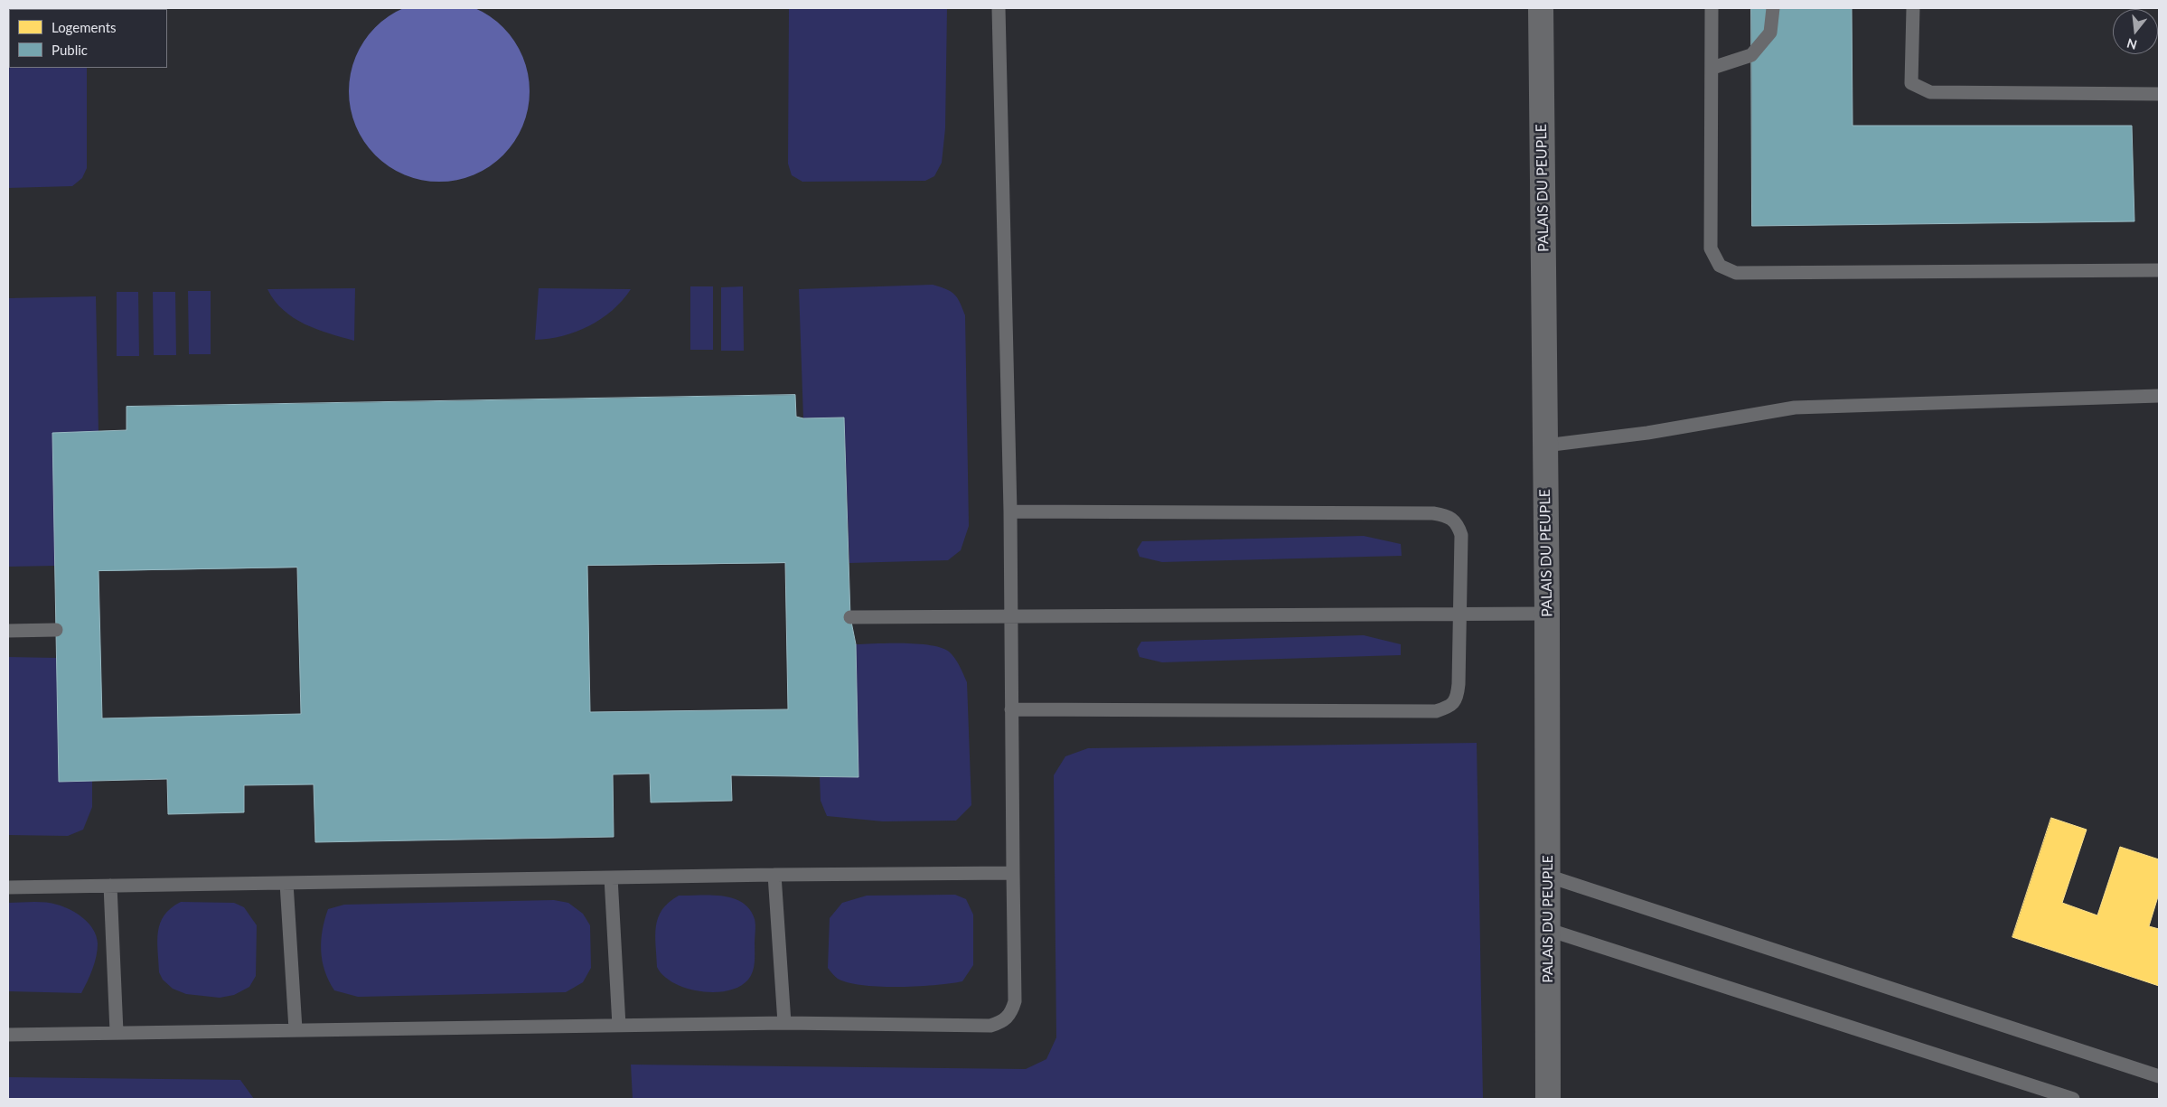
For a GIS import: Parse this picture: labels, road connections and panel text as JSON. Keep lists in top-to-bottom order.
{
  "streets": {
    "street": ["PALAIS DU PEUPLE"]
  },
  "legend": ["Logements", "Public"],
  "north": "bottom"
}
